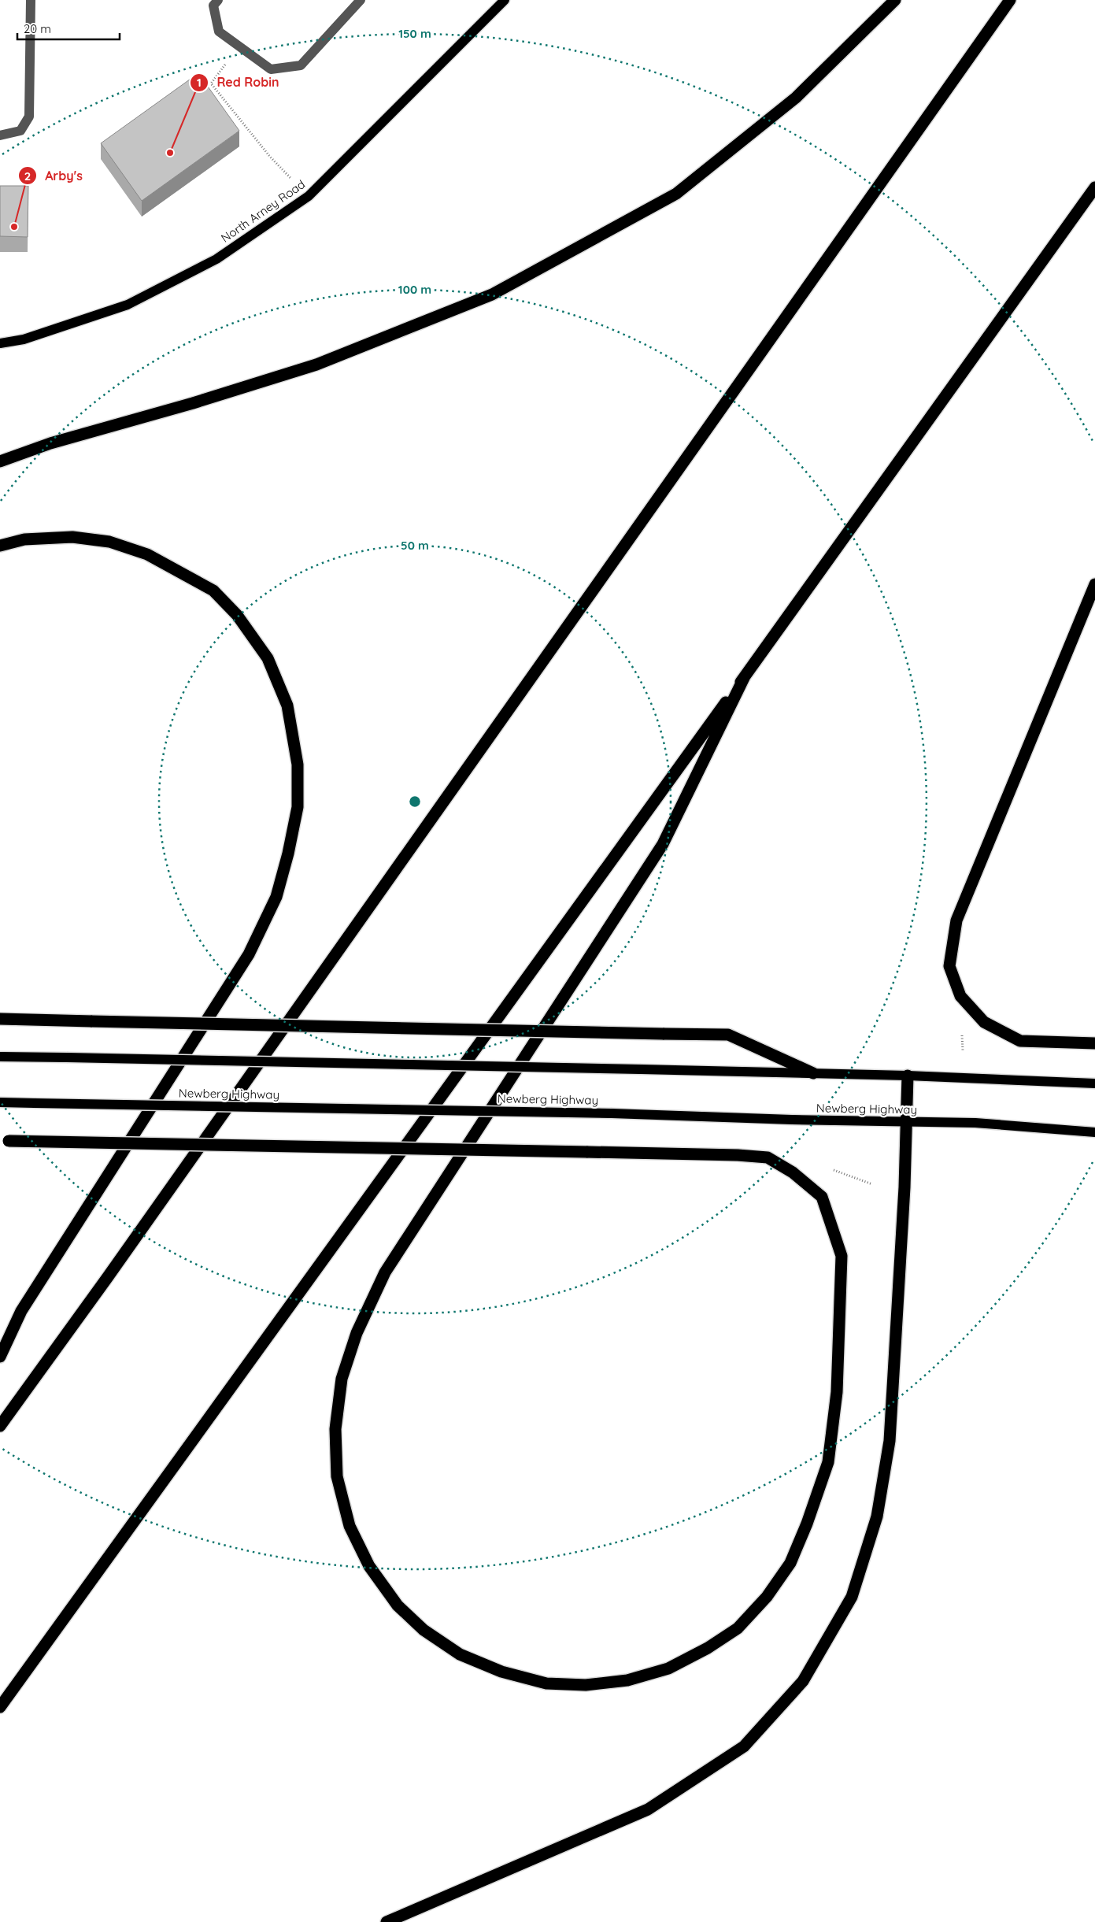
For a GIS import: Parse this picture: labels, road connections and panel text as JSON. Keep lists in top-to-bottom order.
{
  "streets": {
    "main road": ["North Arney Road", "Newberg Highway"]
  },
  "places": ["Red Robin", "Arby's"],
  "scale_bar": "20 m",
  "rings": ["150 m", "100 m", "50 m"]
}
